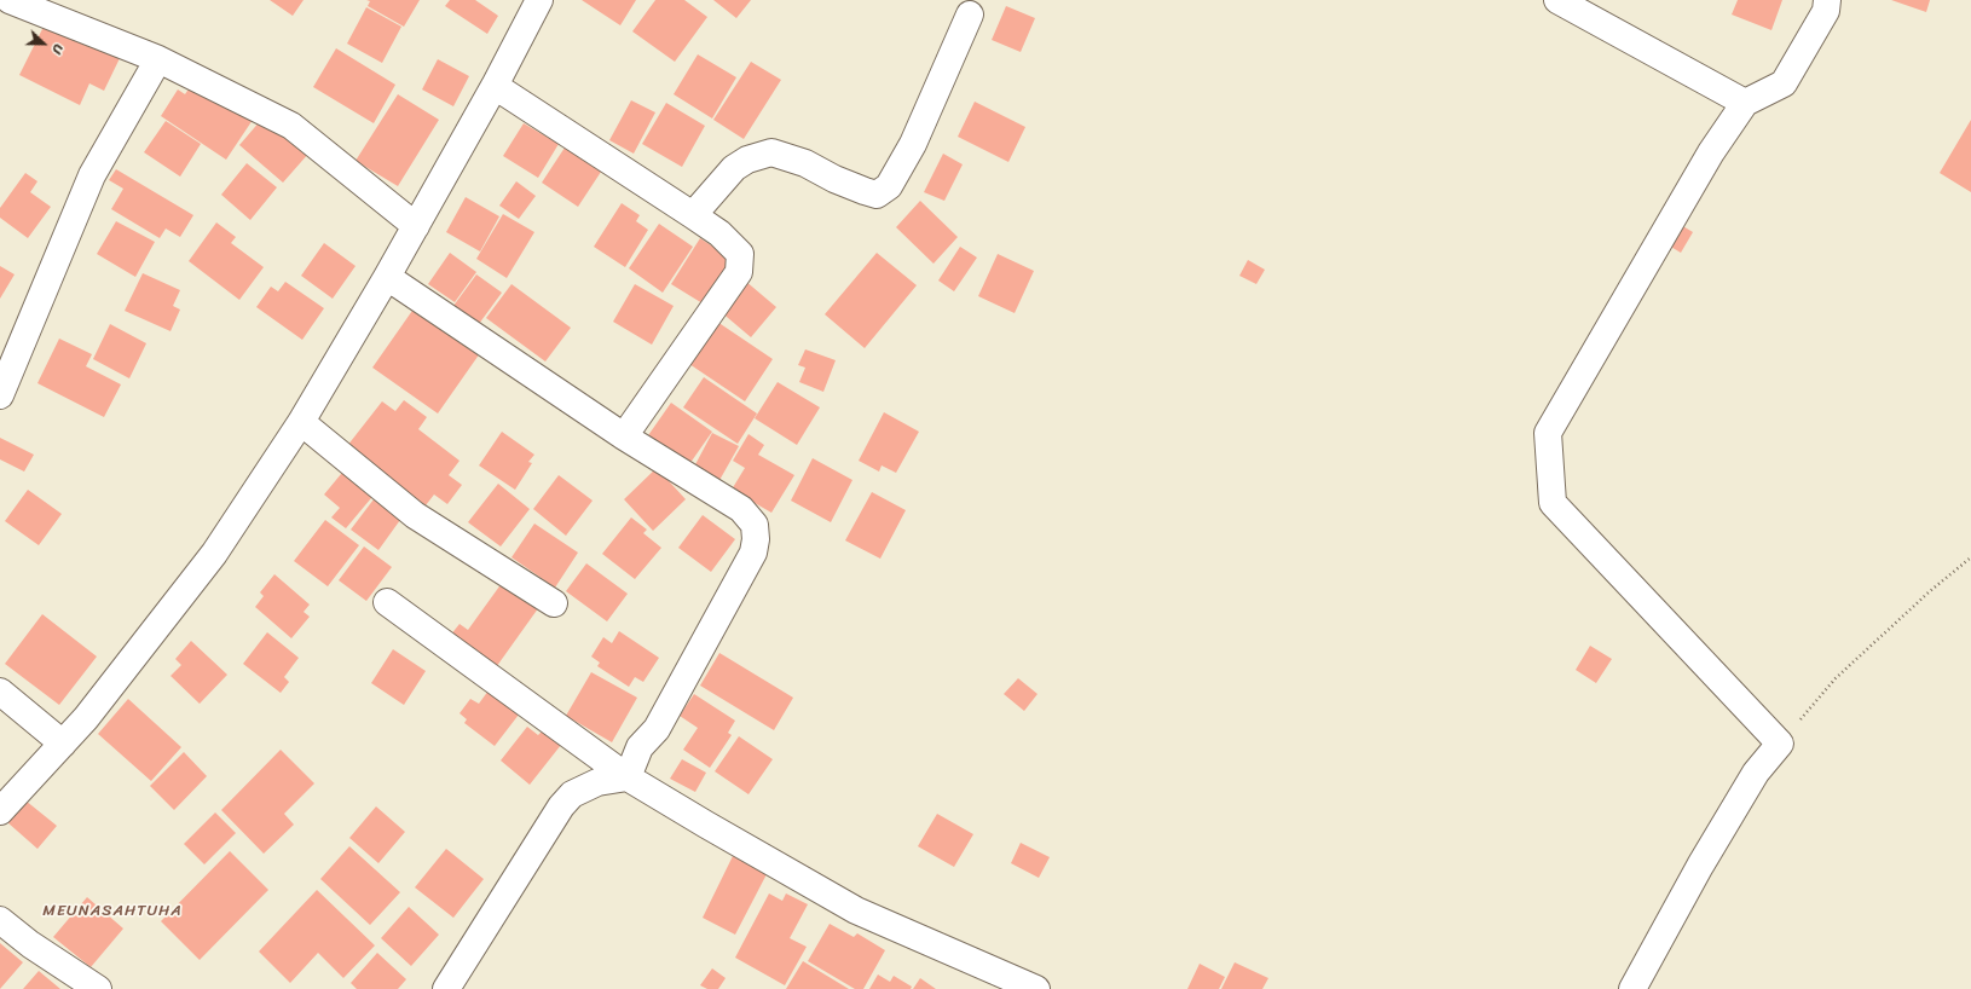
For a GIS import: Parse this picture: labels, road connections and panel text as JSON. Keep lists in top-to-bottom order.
{
  "districts": ["MEUNASAHTUHA"],
  "north": "right"
}
